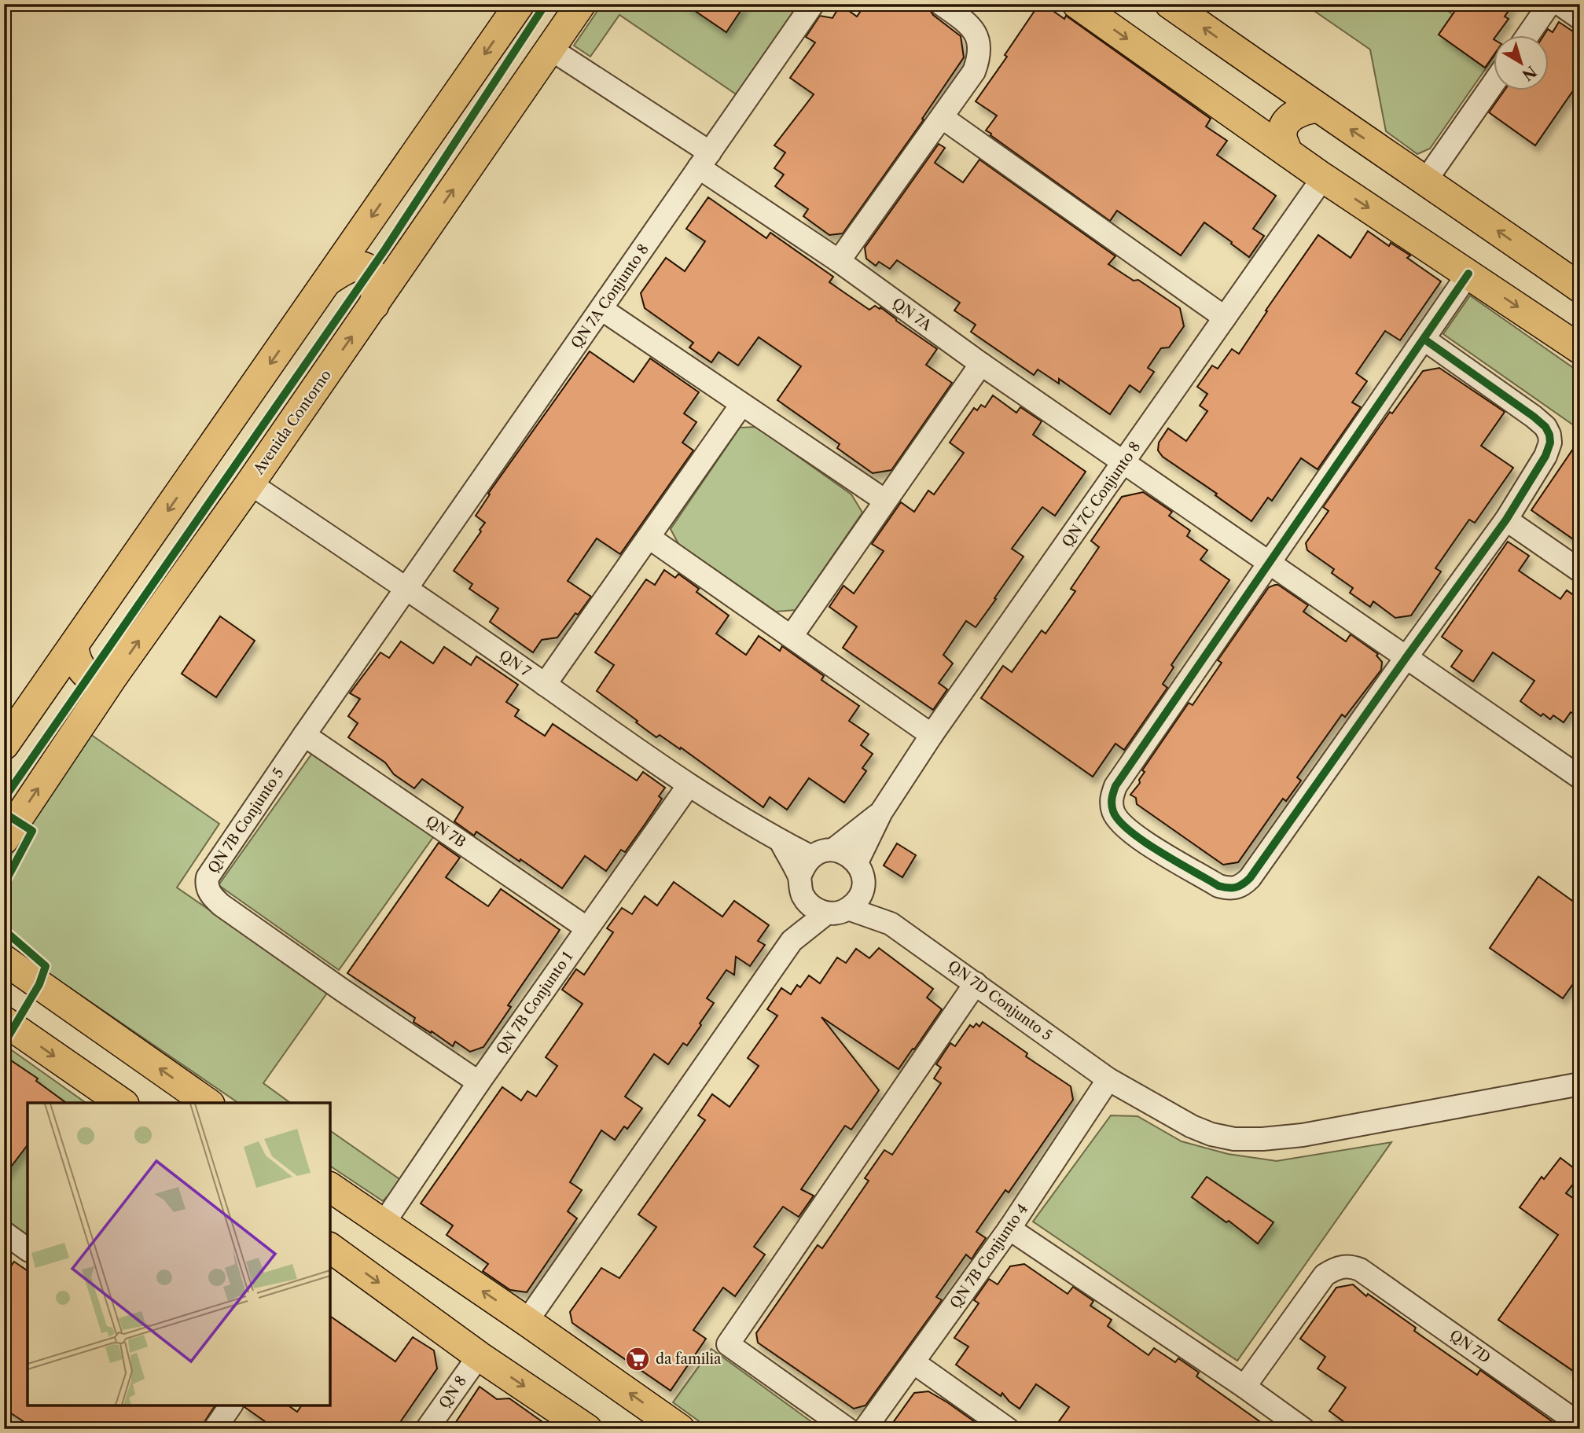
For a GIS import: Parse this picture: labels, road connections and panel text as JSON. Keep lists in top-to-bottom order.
{
  "streets": {
    "main road": ["Avenida Contorno"],
    "street": [
      "QN 7A Conjunto 8",
      "QN 7A",
      "QN 7C Conjunto 8",
      "QN 7",
      "QN 7B Conjunto 5",
      "QN 7B",
      "QN 7D Conjunto 5",
      "QN 7B Conjunto 1",
      "QN 7B Conjunto 4",
      "QN 7D",
      "QN 8"
    ]
  },
  "crossings": [
    ["QN 7A Conjunto 8", "QN 7A"],
    ["QN 7A Conjunto 8", "QN 7"],
    ["QN 7A Conjunto 8", "QN 7B Conjunto 5"],
    ["QN 7A", "Avenida Contorno"],
    ["QN 7A", "QN 7C Conjunto 8"],
    ["Avenida Contorno", "QN 7"],
    ["QN 7C Conjunto 8", "QN 7"],
    ["QN 7C Conjunto 8", "QN 7D Conjunto 5"],
    ["QN 7", "QN 7B Conjunto 5"],
    ["QN 7", "QN 7D Conjunto 5"],
    ["QN 7", "QN 7B Conjunto 1"],
    ["QN 7B Conjunto 5", "QN 7B"],
    ["QN 7B Conjunto 5", "QN 7B Conjunto 1"],
    ["QN 7B", "QN 7B Conjunto 1"],
    ["QN 7D Conjunto 5", "QN 7B Conjunto 4"]
  ],
  "places": {
    "supermarket": ["da familia"]
  },
  "north": "bottom right"
}
